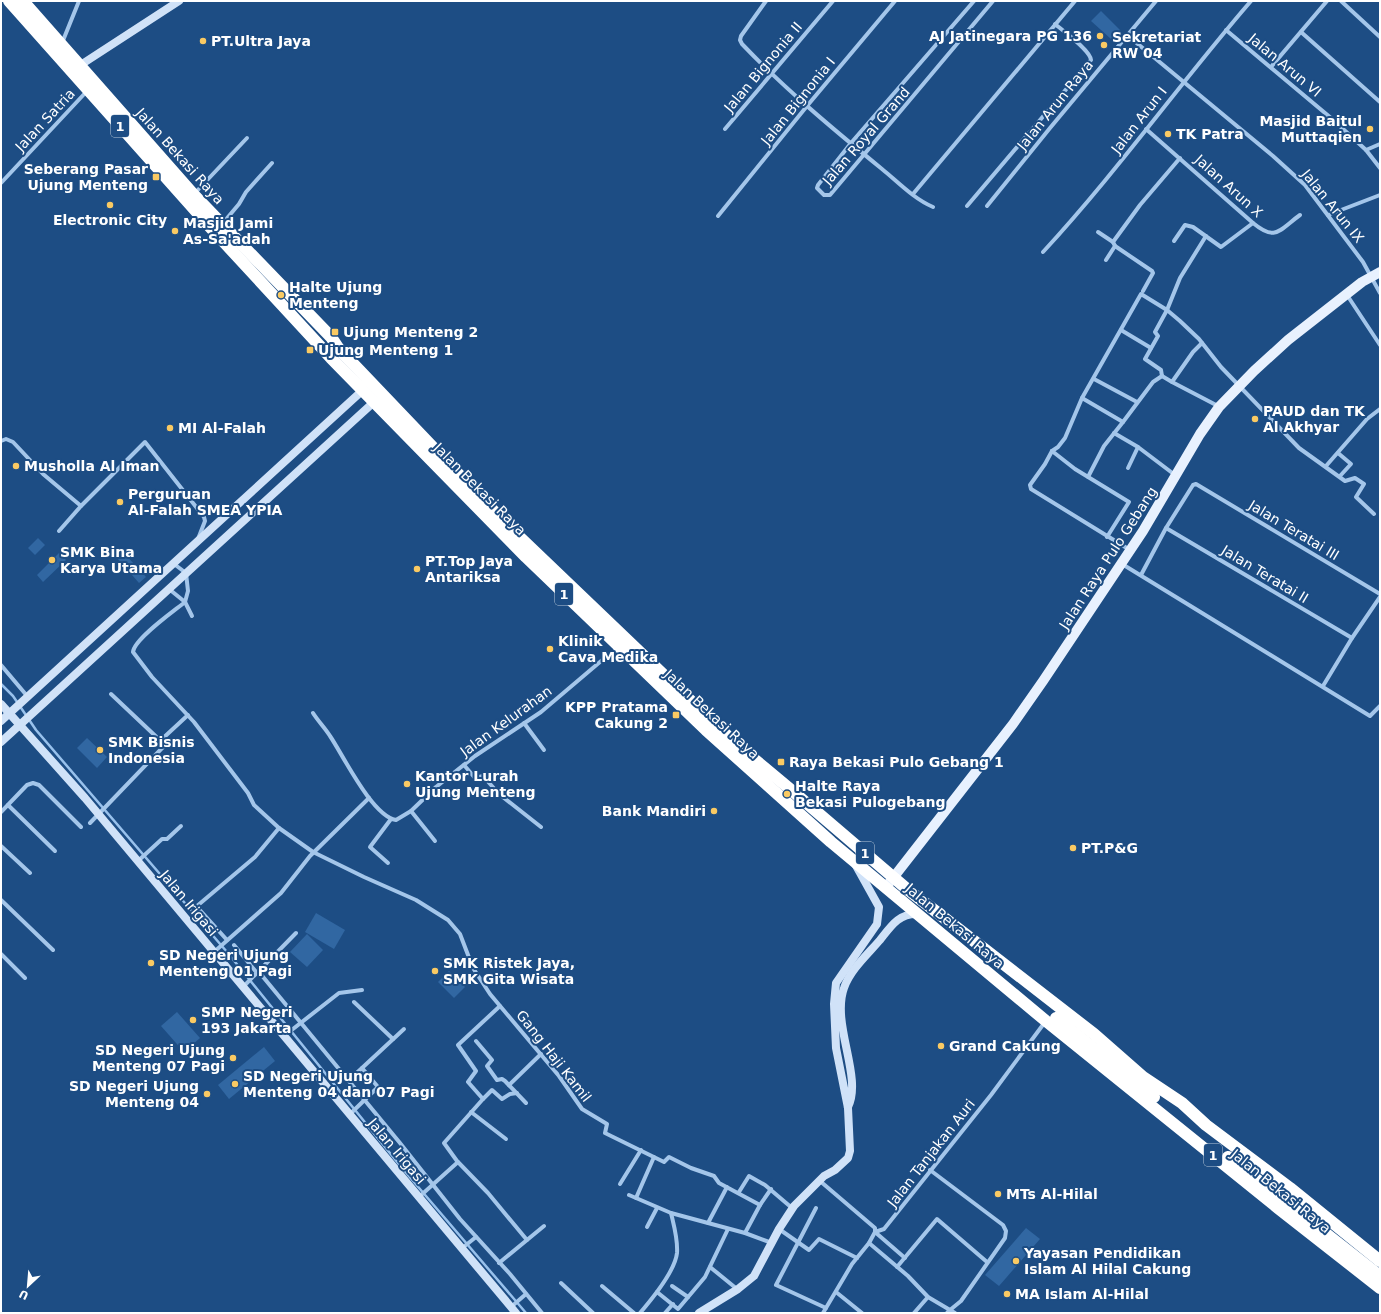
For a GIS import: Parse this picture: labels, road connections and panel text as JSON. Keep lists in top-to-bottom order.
{
  "streets": {
    "highway": ["1", "Jalan Bekasi Raya"],
    "main road": ["Jalan Raya Pulo Gebang"],
    "street": [
      "Jalan Arun VI",
      "Jalan Bignonia II",
      "Jalan Bignonia I",
      "Jalan Arun Raya",
      "Jalan Satria",
      "Jalan Arun I",
      "Jalan Royal Grand",
      "Jalan Arun X",
      "Jalan Arun IX",
      "Jalan Teratai III",
      "Jalan Teratai II",
      "Jalan Kelurahan",
      "Jalan Irigasi",
      "Gang Haji Kamil",
      "Jalan Tanjakan Auri"
    ]
  },
  "crossings": [
    ["Jalan Arun VI", "Jalan Arun I"],
    ["Jalan Arun Raya", "Jalan Arun IX"],
    ["Jalan Satria", "Jalan Bekasi Raya"],
    ["Jalan Arun I", "Jalan Arun X"],
    ["Jalan Arun I", "Jalan Arun IX"],
    ["Jalan Bekasi Raya", "Jalan Raya Pulo Gebang"],
    ["Jalan Bekasi Raya", "Jalan Kelurahan"],
    ["Jalan Bekasi Raya", "Jalan Tanjakan Auri"],
    ["Jalan Arun IX", "Jalan Raya Pulo Gebang"],
    ["Jalan Teratai III", "Jalan Teratai II"]
  ],
  "places": {
    "other": [
      "AJ Jatinegara PG 136",
      "PT.Ultra Jaya",
      "Sekretariat RW 04",
      "Masjid Baitul Muttaqien",
      "TK Patra",
      "Electronic City",
      "Masjid Jami As-Sa'adah",
      "Halte Ujung Menteng",
      "PAUD dan TK Al Akhyar",
      "MI Al-Falah",
      "Musholla Al Iman",
      "Perguruan Al-Falah SMEA YPIA",
      "SMK Bina Karya Utama",
      "PT.Top Jaya Antariksa",
      "Klinik Cava Medika",
      "SMK Bisnis Indonesia",
      "Kantor Lurah Ujung Menteng",
      "Halte Raya Bekasi Pulogebang",
      "Bank Mandiri",
      "PT.P&G",
      "SD Negeri Ujung Menteng 01 Pagi",
      "SMK Ristek Jaya, SMK Gita Wisata",
      "SMP Negeri 193 Jakarta",
      "Grand Cakung",
      "SD Negeri Ujung Menteng 07 Pagi",
      "SD Negeri Ujung Menteng 04 dan 07 Pagi",
      "SD Negeri Ujung Menteng 04",
      "MTs Al-Hilal",
      "Yayasan Pendidikan Islam Al Hilal Cakung",
      "MA Islam Al-Hilal"
    ],
    "transit": [
      "Seberang Pasar Ujung Menteng",
      "Ujung Menteng 2",
      "Ujung Menteng 1",
      "KPP Pratama Cakung 2",
      "Raya Bekasi Pulo Gebang 1"
    ]
  },
  "north": "bottom left"
}
